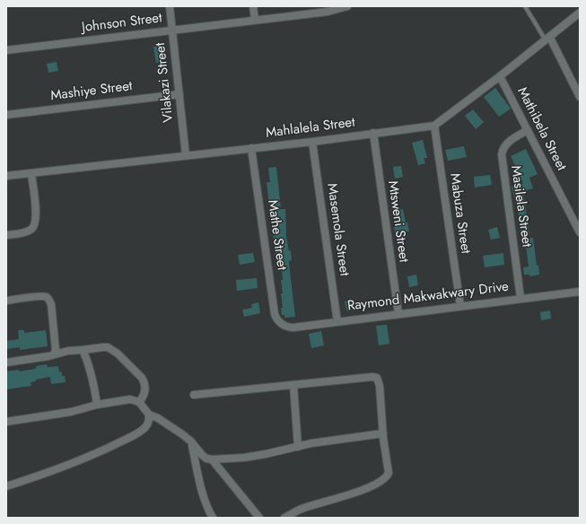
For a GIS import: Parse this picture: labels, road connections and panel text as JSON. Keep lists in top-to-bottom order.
{
  "streets": {
    "street": [
      "Johnson Street",
      "Vilakazi Street",
      "Mashiye Street",
      "Mahlalela Street",
      "Mathibela Street",
      "Masilela Street",
      "Mabuza Street",
      "Mtsweni Street",
      "Masemola Street",
      "Mathe Street",
      "Raymond Makwakwary Drive"
    ]
  },
  "crossings": [
    ["Johnson Street", "Vilakazi Street"],
    ["Vilakazi Street", "Mashiye Street"],
    ["Vilakazi Street", "Mahlalela Street"],
    ["Mahlalela Street", "Mathibela Street"],
    ["Mahlalela Street", "Mabuza Street"],
    ["Mahlalela Street", "Mtsweni Street"],
    ["Mahlalela Street", "Masemola Street"],
    ["Mahlalela Street", "Mathe Street"],
    ["Mathibela Street", "Masilela Street"],
    ["Masilela Street", "Raymond Makwakwary Drive"],
    ["Mabuza Street", "Raymond Makwakwary Drive"],
    ["Mtsweni Street", "Raymond Makwakwary Drive"],
    ["Masemola Street", "Raymond Makwakwary Drive"],
    ["Mathe Street", "Raymond Makwakwary Drive"]
  ]
}
